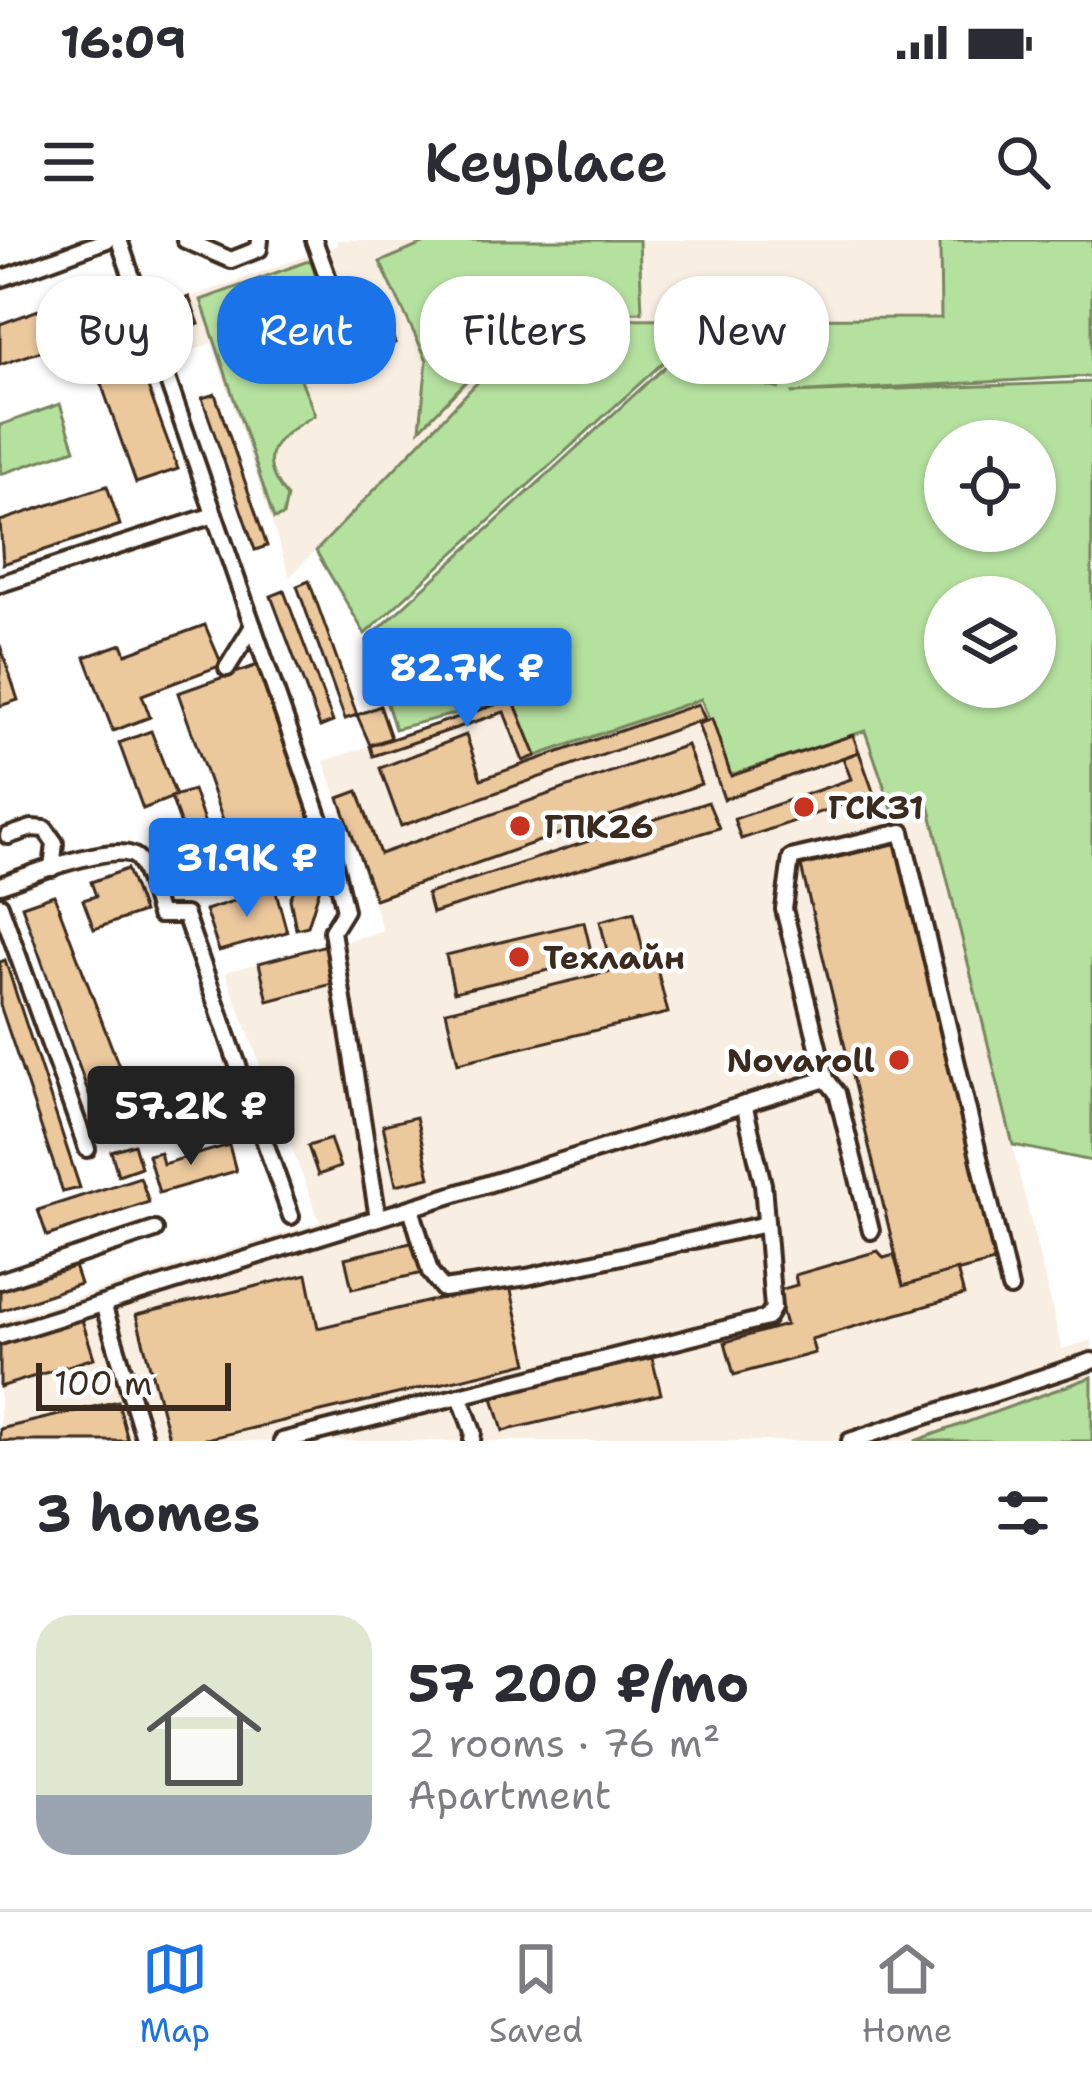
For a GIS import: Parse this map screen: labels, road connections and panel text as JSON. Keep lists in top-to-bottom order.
{
  "places": [
    "ГСК31",
    "ГПК26",
    "Техлайн",
    "Novaroll"
  ],
  "scale_bar": "100 m",
  "page": {
    "status": "16:09",
    "header": "Keyplace",
    "chip": [
      "Buy",
      "Rent",
      "Filters",
      "New"
    ],
    "price": ["82.7K ₽", "31.9K ₽", "57.2K ₽"],
    "scale": "100 m",
    "heading": "3 homes",
    "list": [
      {
        "name": "57 200 ₽/mo",
        "note": "2 rooms · 76 m² · Apartment"
      }
    ],
    "tabs": ["Map", "Saved", "Home"]
  }
}
